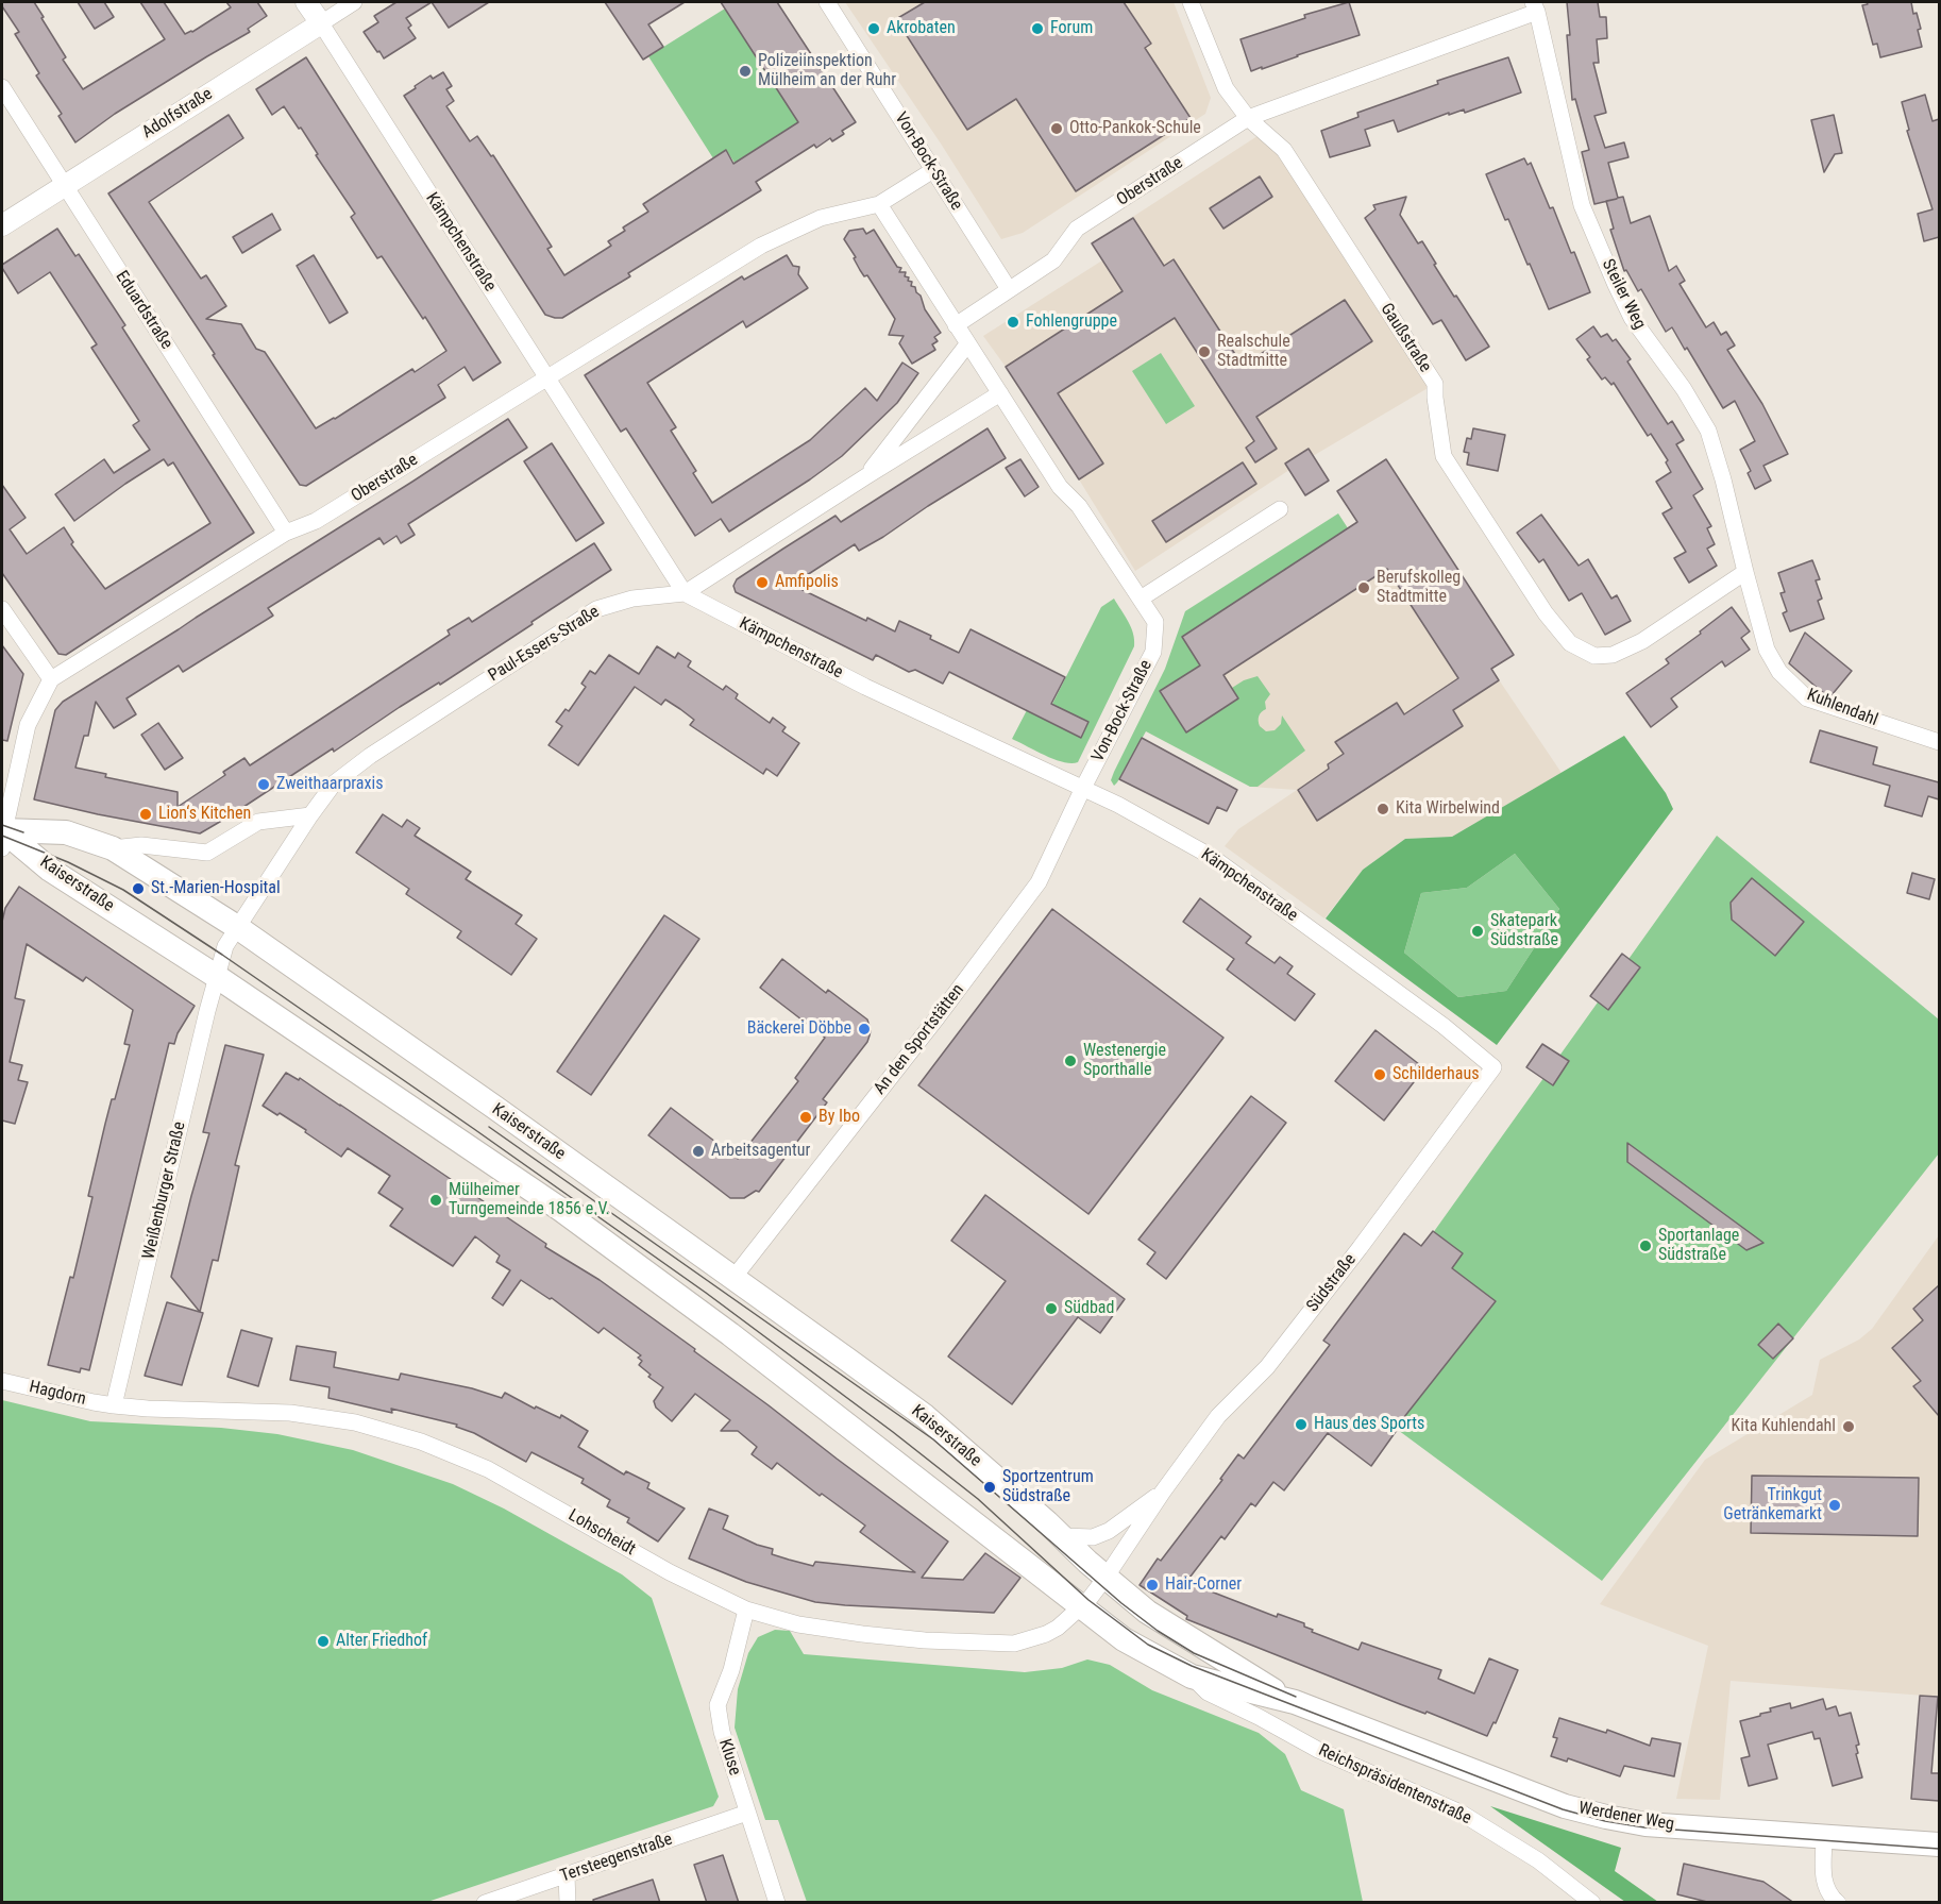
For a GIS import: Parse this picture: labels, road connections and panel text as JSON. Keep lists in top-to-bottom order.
{
  "streets": {
    "main road": ["Kaiserstraße", "Werdener Weg"],
    "street": [
      "Adolfstraße",
      "Von-Bock-Straße",
      "Oberstraße",
      "Kämpchenstraße",
      "Steiler Weg",
      "Eduardstraße",
      "Gaußstraße",
      "Paul-Essers-Straße",
      "Kuhlendahl",
      "An den Sportstätten",
      "Weißenburger Straße",
      "Südstraße",
      "Hagdorn",
      "Lohscheidt",
      "Kluse",
      "Reichspräsidentenstraße",
      "Tersteegenstraße"
    ]
  },
  "crossings": [
    ["Adolfstraße", "Kämpchenstraße"],
    ["Adolfstraße", "Eduardstraße"],
    ["Von-Bock-Straße", "Oberstraße"],
    ["Von-Bock-Straße", "Kämpchenstraße"],
    ["Von-Bock-Straße", "Paul-Essers-Straße"],
    ["Von-Bock-Straße", "An den Sportstätten"],
    ["Oberstraße", "Kämpchenstraße"],
    ["Oberstraße", "Steiler Weg"],
    ["Oberstraße", "Eduardstraße"],
    ["Oberstraße", "Gaußstraße"],
    ["Kämpchenstraße", "Paul-Essers-Straße"],
    ["Kämpchenstraße", "An den Sportstätten"],
    ["Kämpchenstraße", "Südstraße"],
    ["Steiler Weg", "Gaußstraße"],
    ["Steiler Weg", "Kuhlendahl"],
    ["Gaußstraße", "Kuhlendahl"],
    ["Paul-Essers-Straße", "Kaiserstraße"],
    ["Paul-Essers-Straße", "Weißenburger Straße"],
    ["Kaiserstraße", "An den Sportstätten"],
    ["Kaiserstraße", "Weißenburger Straße"],
    ["Kaiserstraße", "Südstraße"],
    ["Kaiserstraße", "Lohscheidt"],
    ["Kaiserstraße", "Werdener Weg"],
    ["Weißenburger Straße", "Hagdorn"],
    ["Weißenburger Straße", "Lohscheidt"],
    ["Südstraße", "Lohscheidt"],
    ["Südstraße", "Werdener Weg"],
    ["Hagdorn", "Lohscheidt"],
    ["Lohscheidt", "Kluse"],
    ["Lohscheidt", "Werdener Weg"],
    ["Kluse", "Tersteegenstraße"],
    ["Reichspräsidentenstraße", "Werdener Weg"]
  ],
  "places": [
    "Akrobaten",
    "Forum",
    "Polizeiinspektion Mülheim an der Ruhr",
    "Otto-Pankok-Schule",
    "Fohlengruppe",
    "Realschule Stadtmitte",
    "Amfipolis",
    "Berufskolleg Stadtmitte",
    "Zweithaarpraxis",
    "Kita Wirbelwind",
    "Lion‘s Kitchen",
    "St.-Marien-Hospital",
    "Skatepark Südstraße",
    "Bäckerei Döbbe",
    "Westenergie Sporthalle",
    "Schilderhaus",
    "By Ibo",
    "Arbeitsagentur",
    "Mülheimer Turngemeinde 1856 e.V.",
    "Sportanlage Südstraße",
    "Südbad",
    "Haus des Sports",
    "Kita Kuhlendahl",
    "Sportzentrum Südstraße",
    "Trinkgut Getränkemarkt",
    "Hair-Corner",
    "Alter Friedhof"
  ]
}
